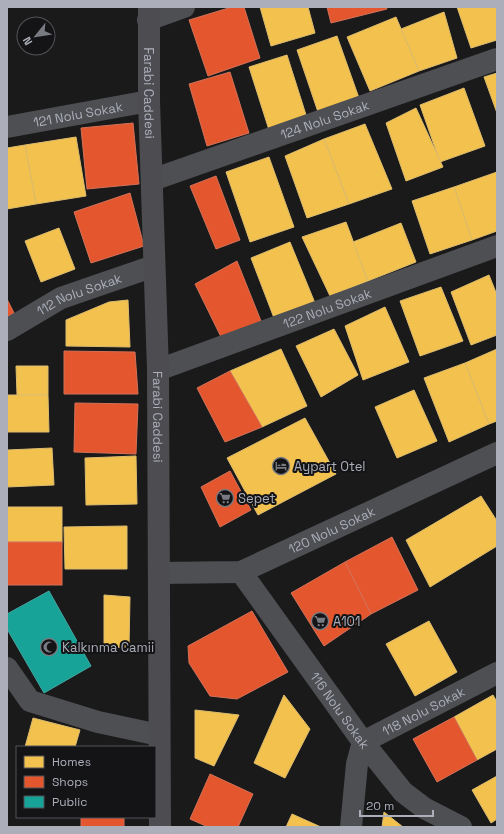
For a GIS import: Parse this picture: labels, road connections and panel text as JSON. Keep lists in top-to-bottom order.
{
  "streets": {
    "street": [
      "Farabi Caddesi",
      "121 Nolu Sokak",
      "124 Nolu Sokak",
      "112 Nolu Sokak",
      "122 Nolu Sokak",
      "120 Nolu Sokak",
      "116 Nolu Sokak",
      "118 Nolu Sokak"
    ]
  },
  "crossings": [
    ["Farabi Caddesi", "121 Nolu Sokak"],
    ["Farabi Caddesi", "124 Nolu Sokak"],
    ["Farabi Caddesi", "112 Nolu Sokak"],
    ["Farabi Caddesi", "122 Nolu Sokak"],
    ["Farabi Caddesi", "120 Nolu Sokak"],
    ["120 Nolu Sokak", "116 Nolu Sokak"],
    ["116 Nolu Sokak", "118 Nolu Sokak"]
  ],
  "places": {
    "hotel": ["Aypart Otel"],
    "supermarket": ["Sepet", "A101"],
    "mosque": ["Kalkınma Camii"]
  },
  "legend": ["Homes", "Shops", "Public"],
  "scale_bar": "20 m",
  "north": "bottom left"
}
